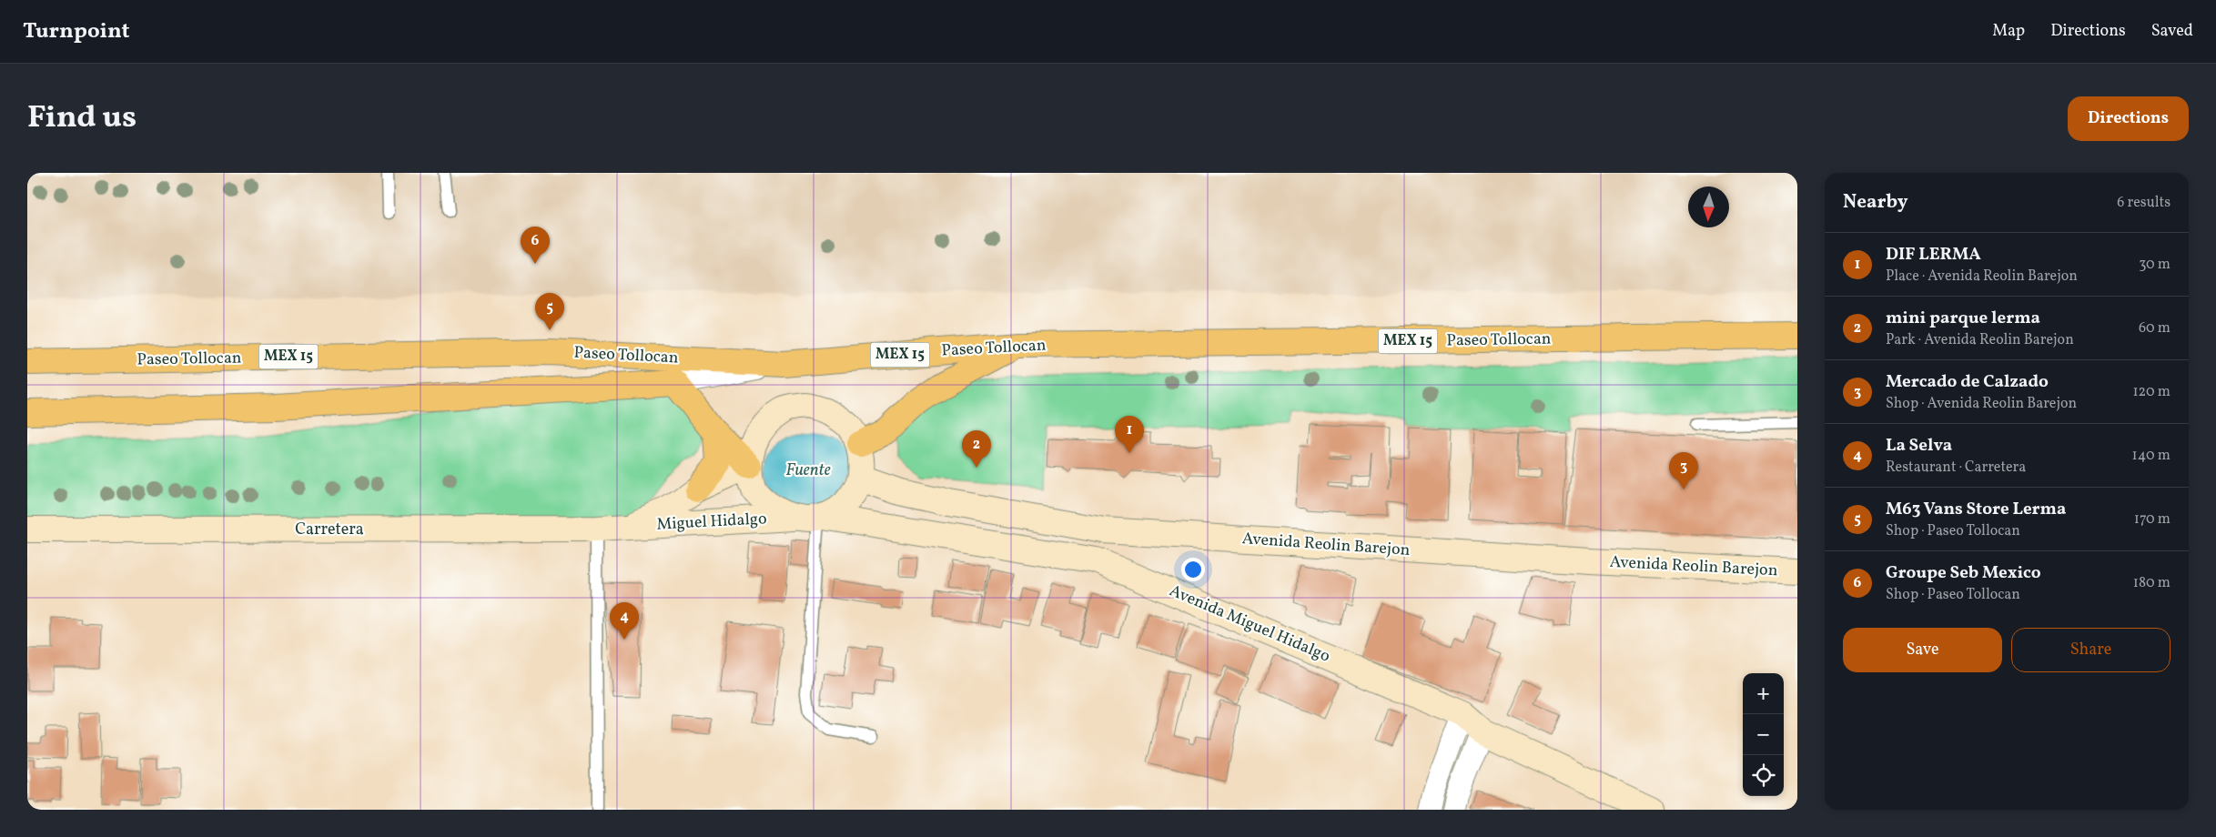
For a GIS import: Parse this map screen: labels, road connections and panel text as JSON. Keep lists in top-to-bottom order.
{
  "streets": {
    "highway": ["Paseo Tollocan", "MEX 15"],
    "main road": [
      "Miguel Hidalgo",
      "Carretera",
      "Avenida Reolin Barejon",
      "Avenida Miguel Hidalgo"
    ]
  },
  "crossings": [
    ["Miguel Hidalgo", "Carretera"],
    ["Miguel Hidalgo", "Avenida Reolin Barejon"],
    ["Miguel Hidalgo", "Avenida Miguel Hidalgo"],
    ["Avenida Reolin Barejon", "Avenida Miguel Hidalgo"]
  ],
  "water": ["Fuente"],
  "north": "bottom",
  "page": {
    "header": "Turnpoint",
    "nav": ["Map", "Directions", "Saved"],
    "title": "Find us",
    "buttons": [
      "Directions",
      ["Save", "Share"]
    ],
    "heading": ["Nearby", "6 results"],
    "pins": [
      "6",
      "5",
      "1",
      "2",
      "3",
      "4"
    ],
    "list": [
      {
        "mark": "1",
        "name": "DIF LERMA",
        "note": "Place · Avenida Reolin Barejon",
        "value": "30 m"
      },
      {
        "mark": "2",
        "name": "mini parque lerma",
        "note": "Park · Avenida Reolin Barejon",
        "value": "60 m"
      },
      {
        "mark": "3",
        "name": "Mercado de Calzado",
        "note": "Shop · Avenida Reolin Barejon",
        "value": "120 m"
      },
      {
        "mark": "4",
        "name": "La Selva",
        "note": "Restaurant · Carretera",
        "value": "140 m"
      },
      {
        "mark": "5",
        "name": "M63 Vans Store Lerma",
        "note": "Shop · Paseo Tollocan",
        "value": "170 m"
      },
      {
        "mark": "6",
        "name": "Groupe Seb Mexico",
        "note": "Shop · Paseo Tollocan",
        "value": "180 m"
      }
    ],
    "map_buttons": ["+", "−"]
  }
}
